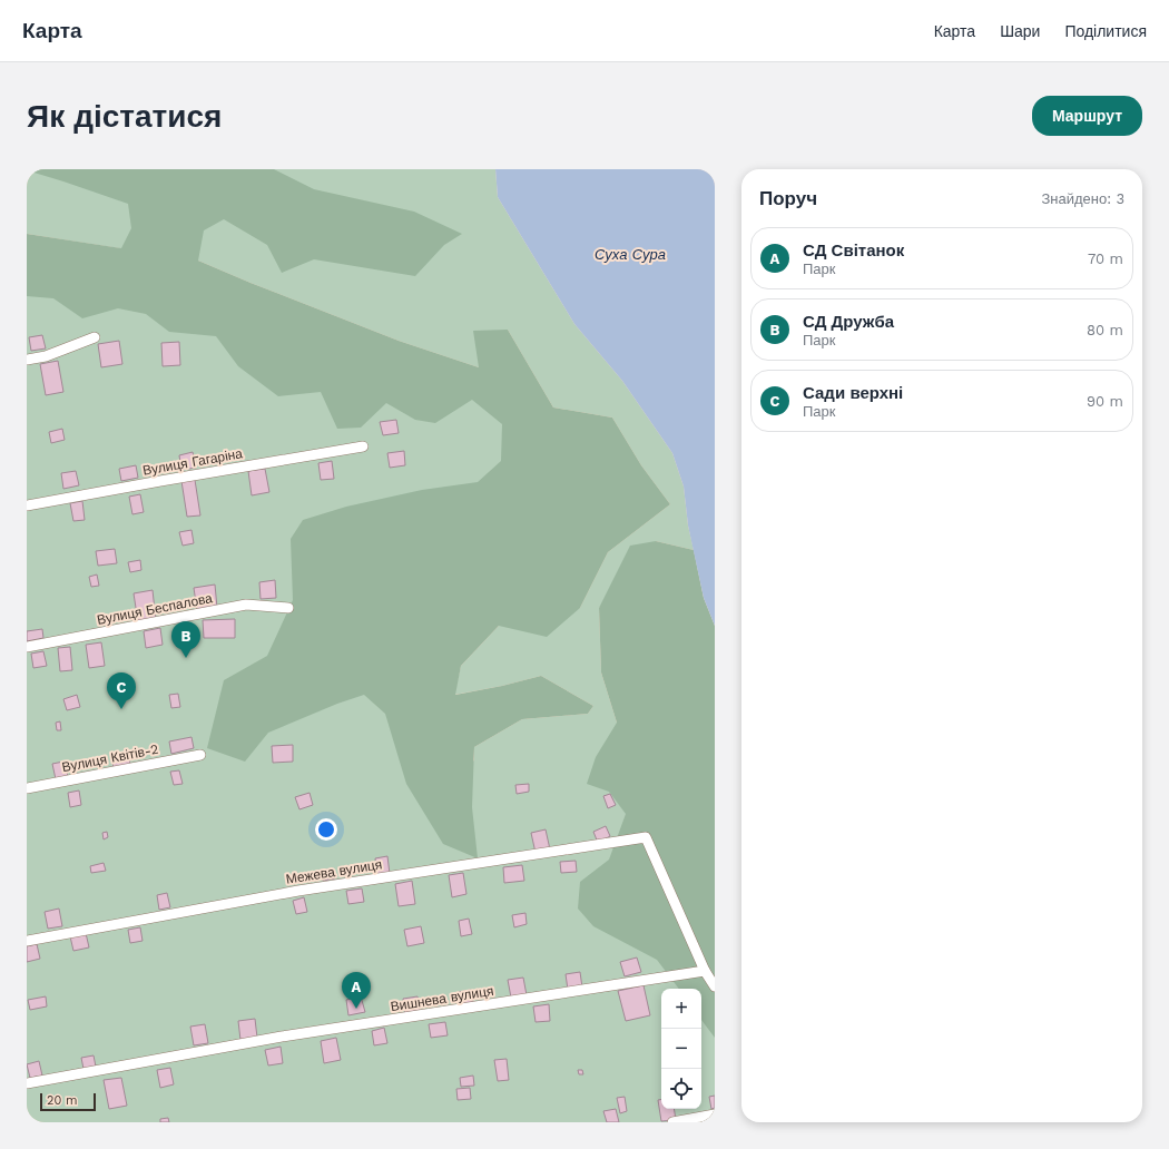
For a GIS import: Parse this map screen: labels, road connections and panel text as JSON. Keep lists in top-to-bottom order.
{
  "streets": {
    "lane": [
      "Вулиця Гагаріна",
      "Вулиця Беспалова",
      "Вулиця Квітів-2",
      "Межева вулиця",
      "Вишнева вулиця"
    ]
  },
  "crossings": [
    ["Межева вулиця", "Вишнева вулиця"]
  ],
  "water": ["Суха Сура"],
  "scale_bar": "20 m",
  "page": {
    "header": "Карта",
    "nav": ["Карта", "Шари", "Поділитися"],
    "buttons": "Маршрут",
    "title": "Як дістатися",
    "heading": ["Поруч", "Знайдено: 3"],
    "list": [
      {
        "mark": "A",
        "name": "СД Світанок",
        "note": "Парк",
        "value": "70 m"
      },
      {
        "mark": "B",
        "name": "СД Дружба",
        "note": "Парк",
        "value": "80 m"
      },
      {
        "mark": "C",
        "name": "Сади верхні",
        "note": "Парк",
        "value": "90 m"
      }
    ],
    "pins": ["B", "C", "A"],
    "map_buttons": ["+", "−"],
    "scale": "20 m"
  }
}
